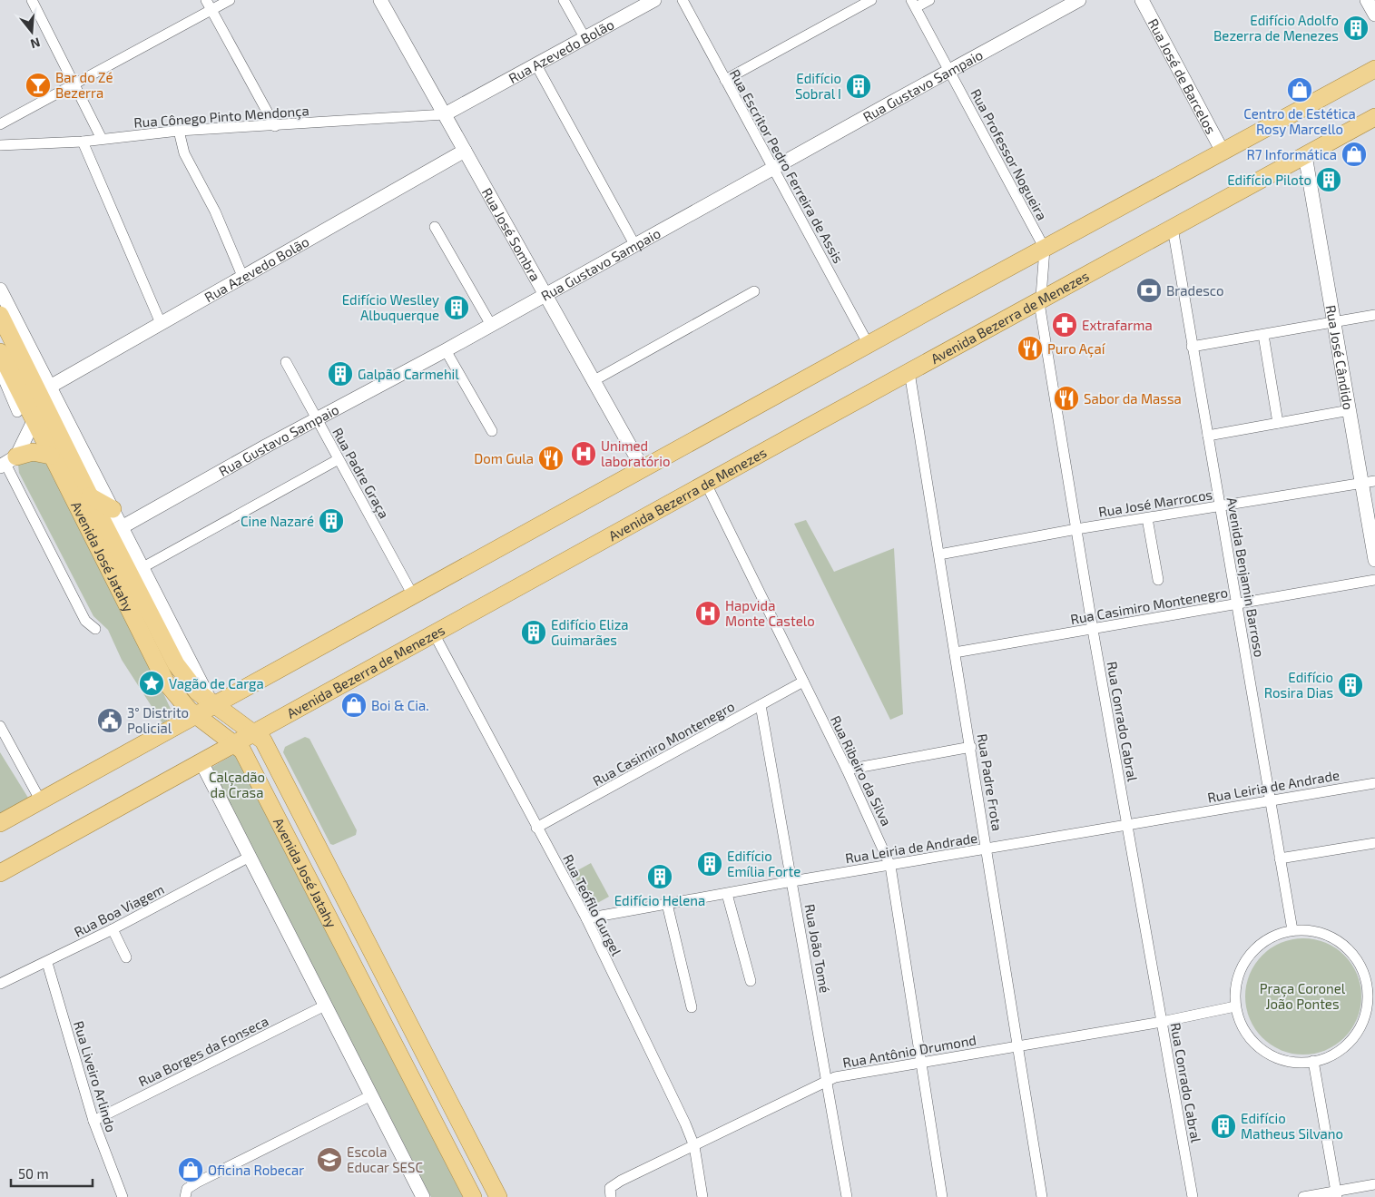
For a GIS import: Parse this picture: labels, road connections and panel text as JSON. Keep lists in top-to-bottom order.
{
  "streets": {
    "main road": ["Avenida Bezerra de Menezes", "Avenida José Jatahy"],
    "street": [
      "Rua Azevedo Bolão",
      "Rua José de Barcelos",
      "Rua Gustavo Sampaio",
      "Rua Cônego Pinto Mendonça",
      "Rua Professor Nogueira",
      "Rua Escritor Pedro Ferreira de Assis",
      "Rua José Sombra",
      "Rua José Cândido",
      "Rua Padre Graça",
      "Rua José Marrocos",
      "Avenida Benjamin Barroso",
      "Rua Casimiro Montenegro",
      "Rua Conrado Cabral",
      "Rua Ribeiro da Silva",
      "Rua Padre Frota",
      "Rua Leiria de Andrade",
      "Rua Teófilo Gurgel",
      "Rua Boa Viagem",
      "Rua João Tomé",
      "Rua Borges da Fonseca",
      "Rua Antônio Drumond",
      "Rua Liveiro Arlindo"
    ]
  },
  "crossings": [
    ["Rua Azevedo Bolão", "Rua Cônego Pinto Mendonça"],
    ["Rua Azevedo Bolão", "Rua José Sombra"],
    ["Rua Azevedo Bolão", "Avenida José Jatahy"],
    ["Rua Gustavo Sampaio", "Rua Professor Nogueira"],
    ["Rua Gustavo Sampaio", "Rua Escritor Pedro Ferreira de Assis"],
    ["Rua Gustavo Sampaio", "Rua José Sombra"],
    ["Rua Gustavo Sampaio", "Rua Padre Graça"],
    ["Rua Gustavo Sampaio", "Avenida José Jatahy"],
    ["Rua Cônego Pinto Mendonça", "Rua José Sombra"],
    ["Rua Professor Nogueira", "Rua Conrado Cabral"],
    ["Avenida Bezerra de Menezes", "Rua José Cândido"],
    ["Avenida Bezerra de Menezes", "Avenida José Jatahy"],
    ["Avenida Bezerra de Menezes", "Avenida Benjamin Barroso"],
    ["Avenida Bezerra de Menezes", "Rua Conrado Cabral"],
    ["Avenida Bezerra de Menezes", "Rua Ribeiro da Silva"],
    ["Avenida Bezerra de Menezes", "Rua Padre Frota"],
    ["Avenida Bezerra de Menezes", "Rua Teófilo Gurgel"],
    ["Rua José Cândido", "Rua José Marrocos"],
    ["Rua José Marrocos", "Avenida Benjamin Barroso"],
    ["Rua José Marrocos", "Rua Conrado Cabral"],
    ["Rua José Marrocos", "Rua Padre Frota"],
    ["Avenida Benjamin Barroso", "Rua Casimiro Montenegro"],
    ["Avenida Benjamin Barroso", "Rua Leiria de Andrade"],
    ["Avenida Benjamin Barroso", "Rua Antônio Drumond"],
    ["Rua Casimiro Montenegro", "Rua Conrado Cabral"],
    ["Rua Casimiro Montenegro", "Rua Ribeiro da Silva"],
    ["Rua Casimiro Montenegro", "Rua Padre Frota"],
    ["Rua Casimiro Montenegro", "Rua Teófilo Gurgel"],
    ["Rua Casimiro Montenegro", "Rua João Tomé"],
    ["Rua Conrado Cabral", "Rua Leiria de Andrade"],
    ["Rua Conrado Cabral", "Rua Antônio Drumond"],
    ["Rua Ribeiro da Silva", "Rua Leiria de Andrade"],
    ["Rua Ribeiro da Silva", "Rua Antônio Drumond"],
    ["Rua Padre Frota", "Rua Leiria de Andrade"],
    ["Rua Padre Frota", "Rua Antônio Drumond"],
    ["Rua Leiria de Andrade", "Rua Teófilo Gurgel"],
    ["Rua Leiria de Andrade", "Rua João Tomé"],
    ["Rua Teófilo Gurgel", "Rua Antônio Drumond"],
    ["Rua Boa Viagem", "Rua Liveiro Arlindo"],
    ["Rua João Tomé", "Rua Antônio Drumond"],
    ["Rua Borges da Fonseca", "Rua Liveiro Arlindo"]
  ],
  "parks": ["Calçadão da Crasa", "Praça Coronel João Pontes"],
  "places": {
    "building": [
      "Edifício Adolfo Bezerra de Menezes",
      "Edifício Sobral I",
      "Edifício Piloto",
      "Edifício Weslley Albuquerque",
      "Galpão Carmehil",
      "Cine Nazaré",
      "Edifício Eliza Guimarães",
      "Edifício Rosira Dias",
      "Edifício Emília Forte",
      "Edifício Helena",
      "Edifício Matheus Silvano"
    ],
    "bar": ["Bar do Zé Bezerra"],
    "shop": [
      "Centro de Estética Rosy Marcello",
      "R7 Informática",
      "Boi & Cia.",
      "Oficina Robecar"
    ],
    "bank": ["Bradesco"],
    "pharmacy": ["Extrafarma"],
    "restaurant": ["Puro Açaí", "Sabor da Massa", "Dom Gula"],
    "hospital": ["Unimed laboratório", "Hapvida Monte Castelo"],
    "place": ["Vagão de Carga"],
    "public building": ["3° Distrito Policial"],
    "school or university": ["Escola Educar SESC"]
  },
  "scale_bar": "50 m",
  "north": "bottom"
}
